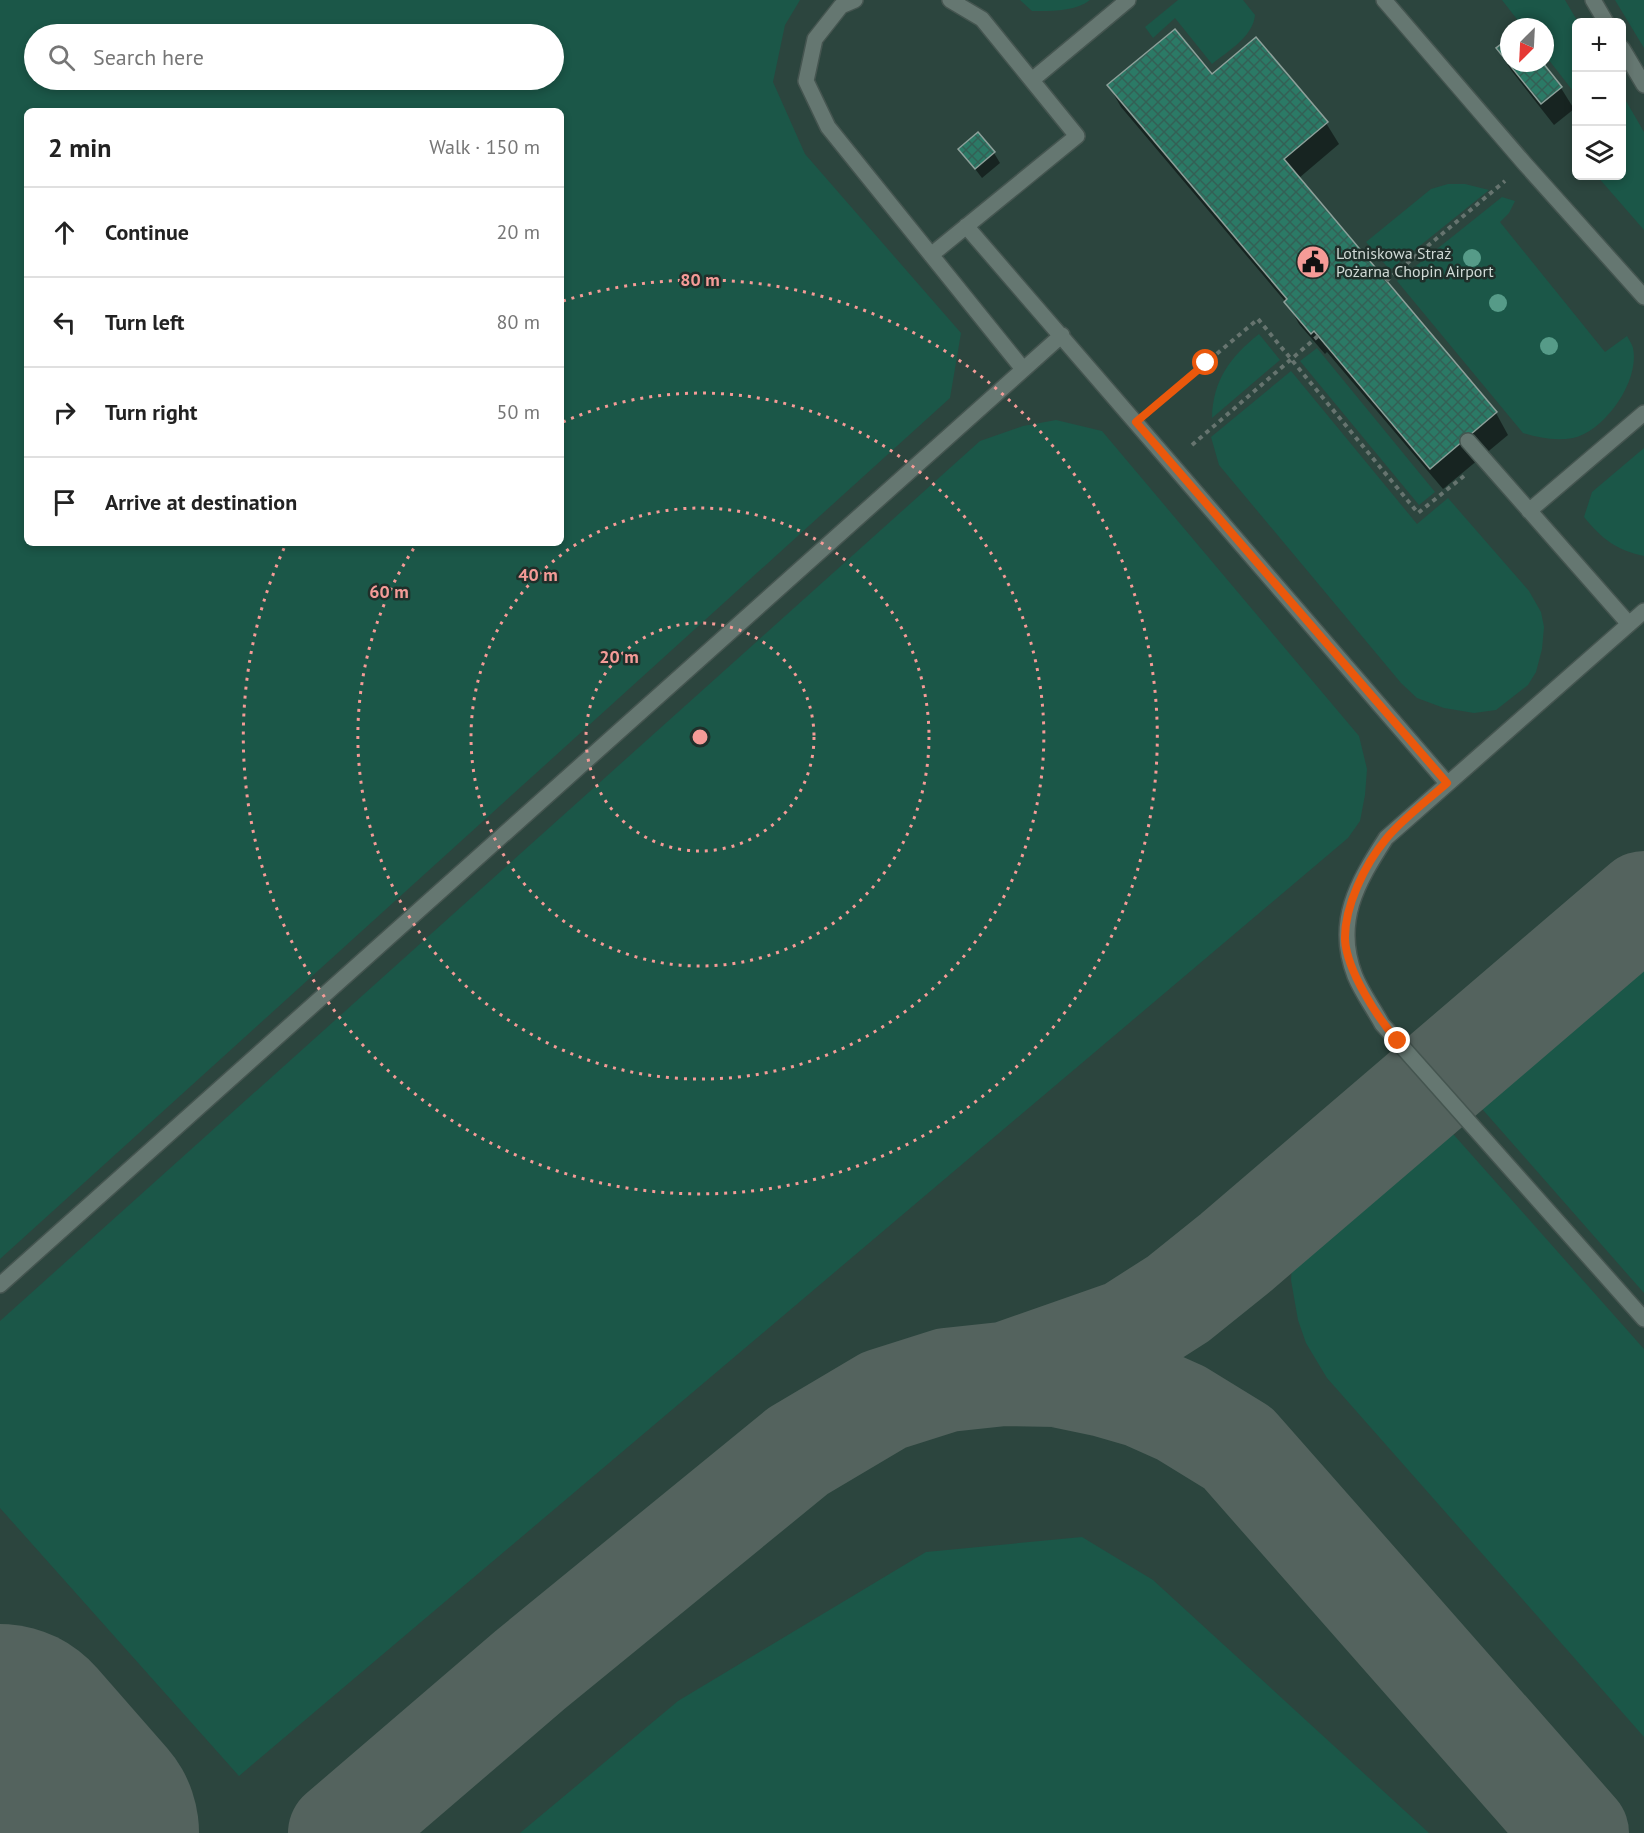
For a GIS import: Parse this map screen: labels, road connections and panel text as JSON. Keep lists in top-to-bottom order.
{
  "places": {
    "public building": ["Lotniskowa Straż Pożarna Chopin Airport"]
  },
  "north": "bottom left",
  "page": {
    "map_buttons": ["+", "−"],
    "search": "Search here",
    "heading": ["2 min", "Walk · 150 m"],
    "list": [
      ["Continue", "20 m"],
      ["Turn left", "80 m"],
      ["Turn right", "50 m"],
      "Arrive at destination"
    ]
  },
  "rings": [
    "80 m",
    "40 m",
    "60 m",
    "20 m"
  ]
}
